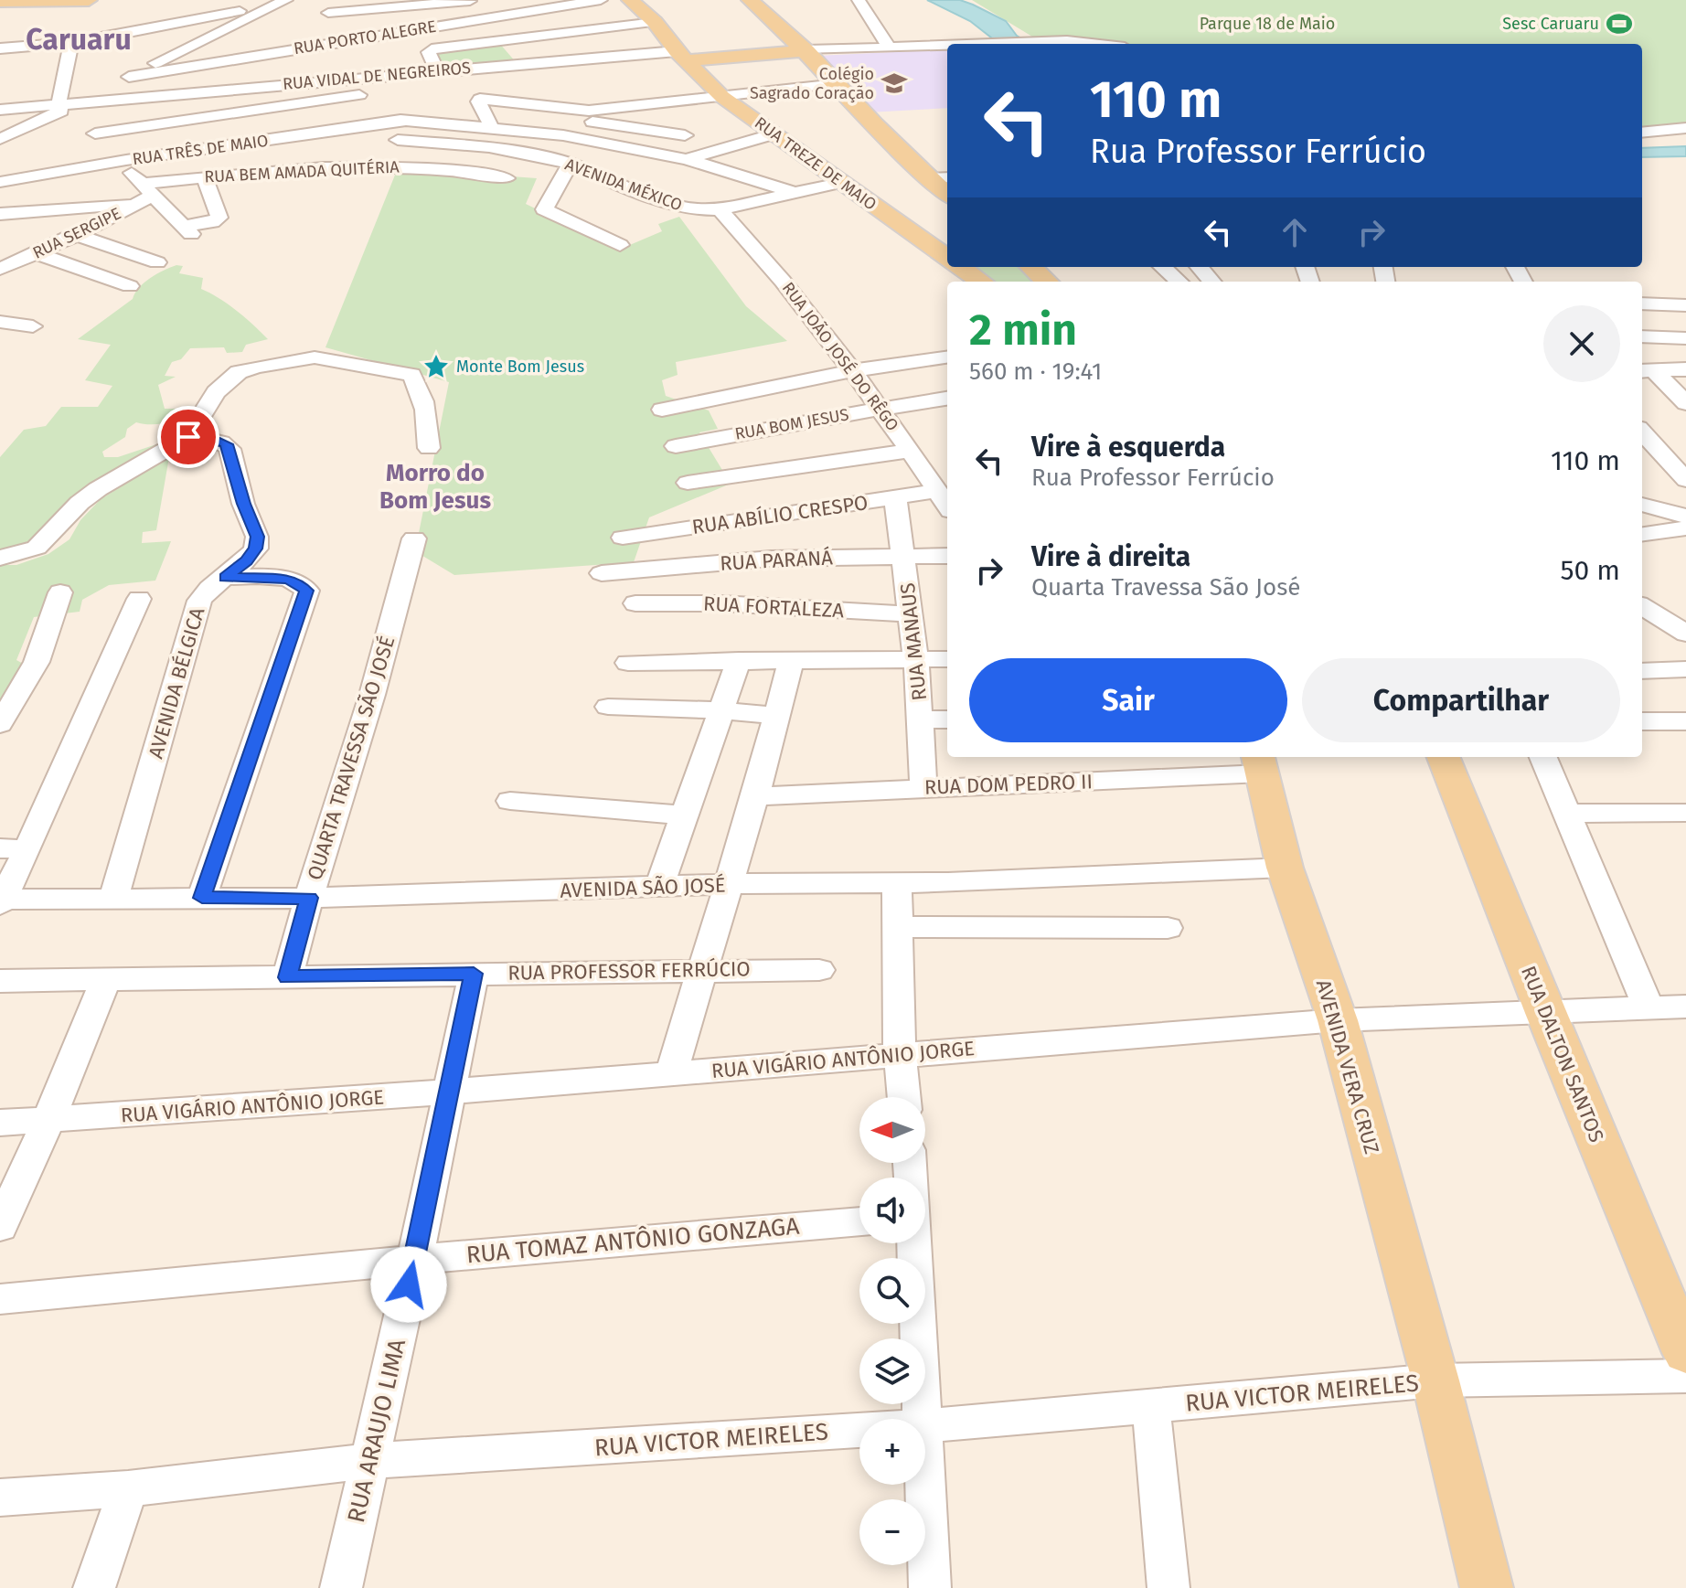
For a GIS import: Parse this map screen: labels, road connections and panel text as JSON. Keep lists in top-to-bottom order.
{
  "streets": {
    "main road": ["RUA TREZE DE MAIO", "RUA DALTON SANTOS", "AVENIDA VERA CRUZ"],
    "street": [
      "RUA PORTO ALEGRE",
      "RUA VIDAL DE NEGREIROS",
      "RUA TRÊS DE MAIO",
      "RUA BEM AMADA QUITÉRIA",
      "AVENIDA MÉXICO",
      "RUA SERGIPE",
      "RUA JOÃO JOSÉ DO RÊGO",
      "RUA BOM JESUS",
      "RUA ABÍLIO CRESPO",
      "RUA PARANÁ",
      "RUA FORTALEZA",
      "RUA MANAUS",
      "AVENIDA BÉLGICA",
      "QUARTA TRAVESSA SÃO JOSÉ",
      "RUA DOM PEDRO II",
      "AVENIDA SÃO JOSÉ",
      "RUA PROFESSOR FERRÚCIO",
      "RUA VIGÁRIO ANTÔNIO JORGE",
      "RUA TOMAZ ANTÔNIO GONZAGA",
      "RUA VICTOR MEIRELES",
      "RUA ARAUJO LIMA"
    ]
  },
  "crossings": [
    ["RUA VIDAL DE NEGREIROS", "RUA TREZE DE MAIO"],
    ["RUA TRÊS DE MAIO", "AVENIDA MÉXICO"],
    ["RUA TREZE DE MAIO", "AVENIDA MÉXICO"],
    ["RUA BEM AMADA QUITÉRIA", "RUA SERGIPE"],
    ["AVENIDA MÉXICO", "RUA JOÃO JOSÉ DO RÊGO"],
    ["RUA JOÃO JOSÉ DO RÊGO", "RUA BOM JESUS"],
    ["RUA JOÃO JOSÉ DO RÊGO", "RUA ABÍLIO CRESPO"],
    ["RUA ABÍLIO CRESPO", "RUA MANAUS"],
    ["RUA PARANÁ", "RUA MANAUS"],
    ["RUA FORTALEZA", "RUA MANAUS"],
    ["RUA MANAUS", "RUA DOM PEDRO II"],
    ["AVENIDA BÉLGICA", "AVENIDA SÃO JOSÉ"],
    ["QUARTA TRAVESSA SÃO JOSÉ", "AVENIDA SÃO JOSÉ"],
    ["QUARTA TRAVESSA SÃO JOSÉ", "RUA PROFESSOR FERRÚCIO"],
    ["RUA DOM PEDRO II", "AVENIDA VERA CRUZ"],
    ["AVENIDA SÃO JOSÉ", "AVENIDA VERA CRUZ"],
    ["RUA PROFESSOR FERRÚCIO", "RUA ARAUJO LIMA"],
    ["RUA DALTON SANTOS", "RUA VIGÁRIO ANTÔNIO JORGE"],
    ["RUA VIGÁRIO ANTÔNIO JORGE", "AVENIDA VERA CRUZ"],
    ["RUA VIGÁRIO ANTÔNIO JORGE", "RUA ARAUJO LIMA"],
    ["AVENIDA VERA CRUZ", "RUA VICTOR MEIRELES"],
    ["RUA TOMAZ ANTÔNIO GONZAGA", "RUA ARAUJO LIMA"],
    ["RUA VICTOR MEIRELES", "RUA ARAUJO LIMA"]
  ],
  "districts": ["Caruaru", "Morro do Bom Jesus"],
  "parks": ["Parque 18 de Maio"],
  "places": {
    "sports": ["Sesc Caruaru"],
    "school or university": ["Colégio Sagrado Coração"],
    "place": ["Monte Bom Jesus"]
  },
  "north": "left",
  "page": {
    "turn": ["110 m", "Rua Professor Ferrúcio"],
    "heading": ["2 min", "560 m · 19:41"],
    "list": [
      {
        "name": "Vire à esquerda",
        "note": "Rua Professor Ferrúcio",
        "value": "110 m"
      },
      {
        "name": "Vire à direita",
        "note": "Quarta Travessa São José",
        "value": "50 m"
      }
    ],
    "buttons": ["Sair", "Compartilhar"],
    "map_buttons": ["+", "−"]
  }
}
